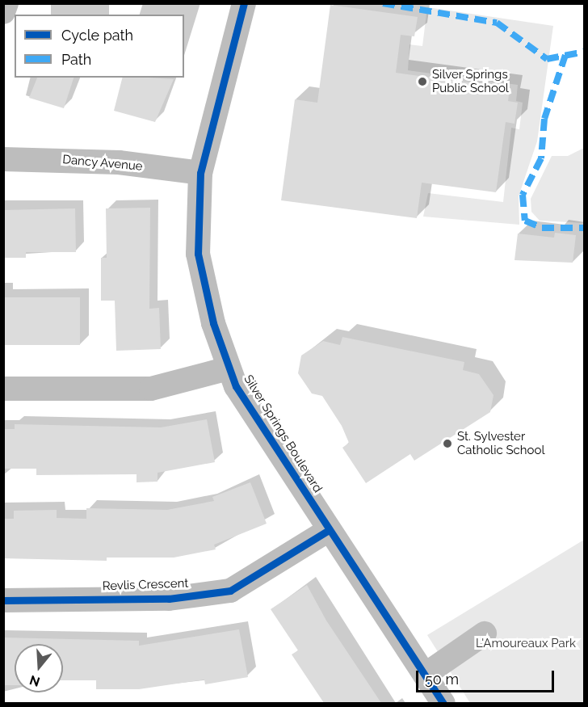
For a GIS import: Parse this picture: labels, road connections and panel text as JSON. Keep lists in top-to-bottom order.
{
  "streets": {
    "street": ["Dancy Avenue", "Silver Springs Boulevard", "Revlis Crescent"]
  },
  "crossings": [
    ["Dancy Avenue", "Silver Springs Boulevard"],
    ["Silver Springs Boulevard", "Revlis Crescent"]
  ],
  "parks": ["L'Amoureaux Park"],
  "places": ["Silver Springs Public School", "St. Sylvester Catholic School"],
  "legend": ["Cycle path", "Path"],
  "scale_bar": "50 m",
  "north": "bottom"
}
